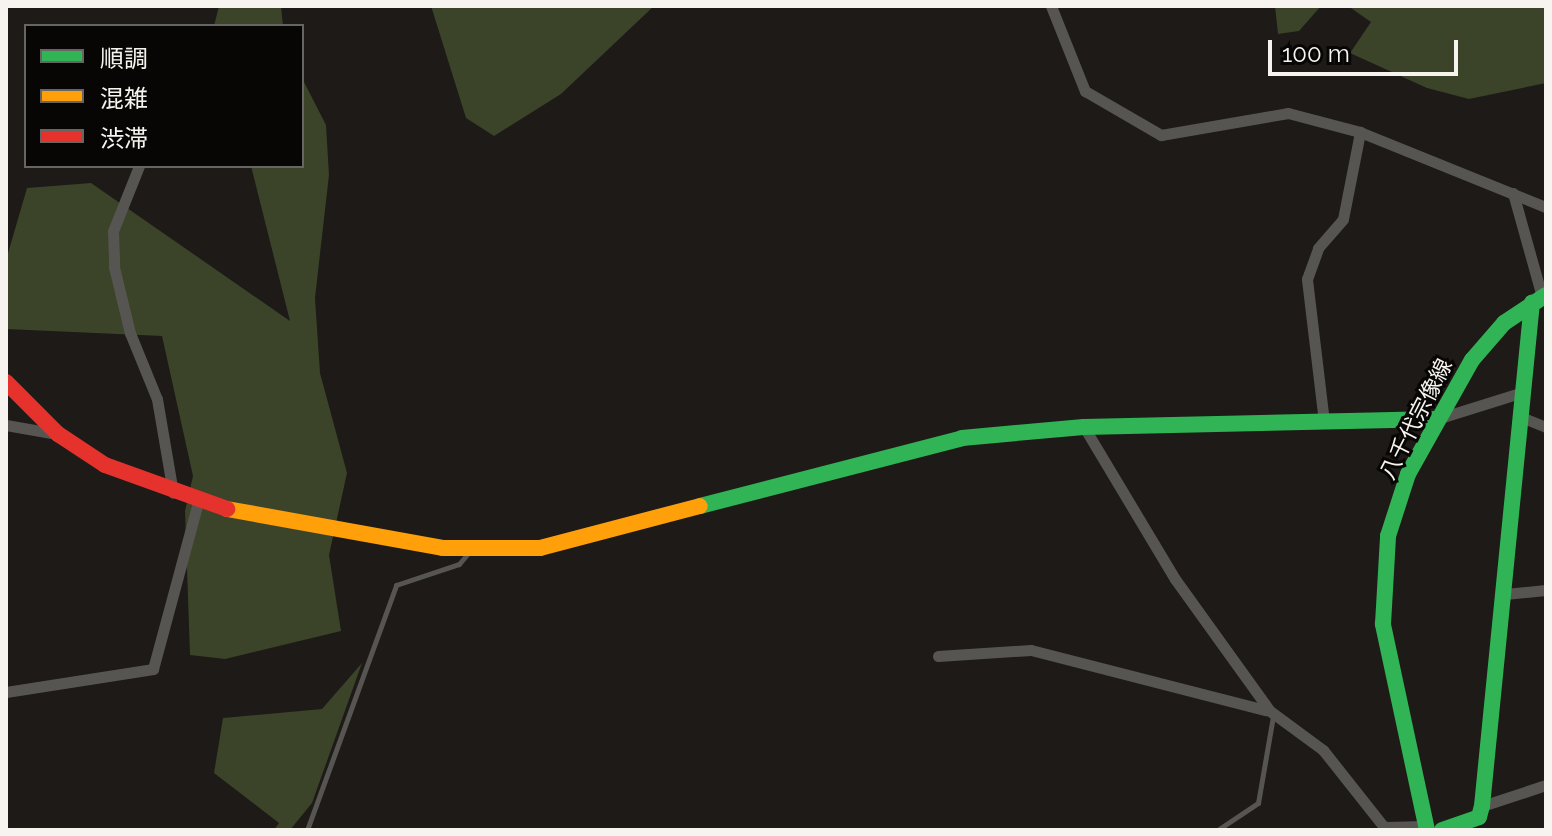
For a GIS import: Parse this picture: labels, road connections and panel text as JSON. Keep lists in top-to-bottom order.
{
  "streets": {
    "street": ["八千代宗像線"]
  },
  "legend": ["順調", "混雑", "渋滞"],
  "scale_bar": "100 m"
}
